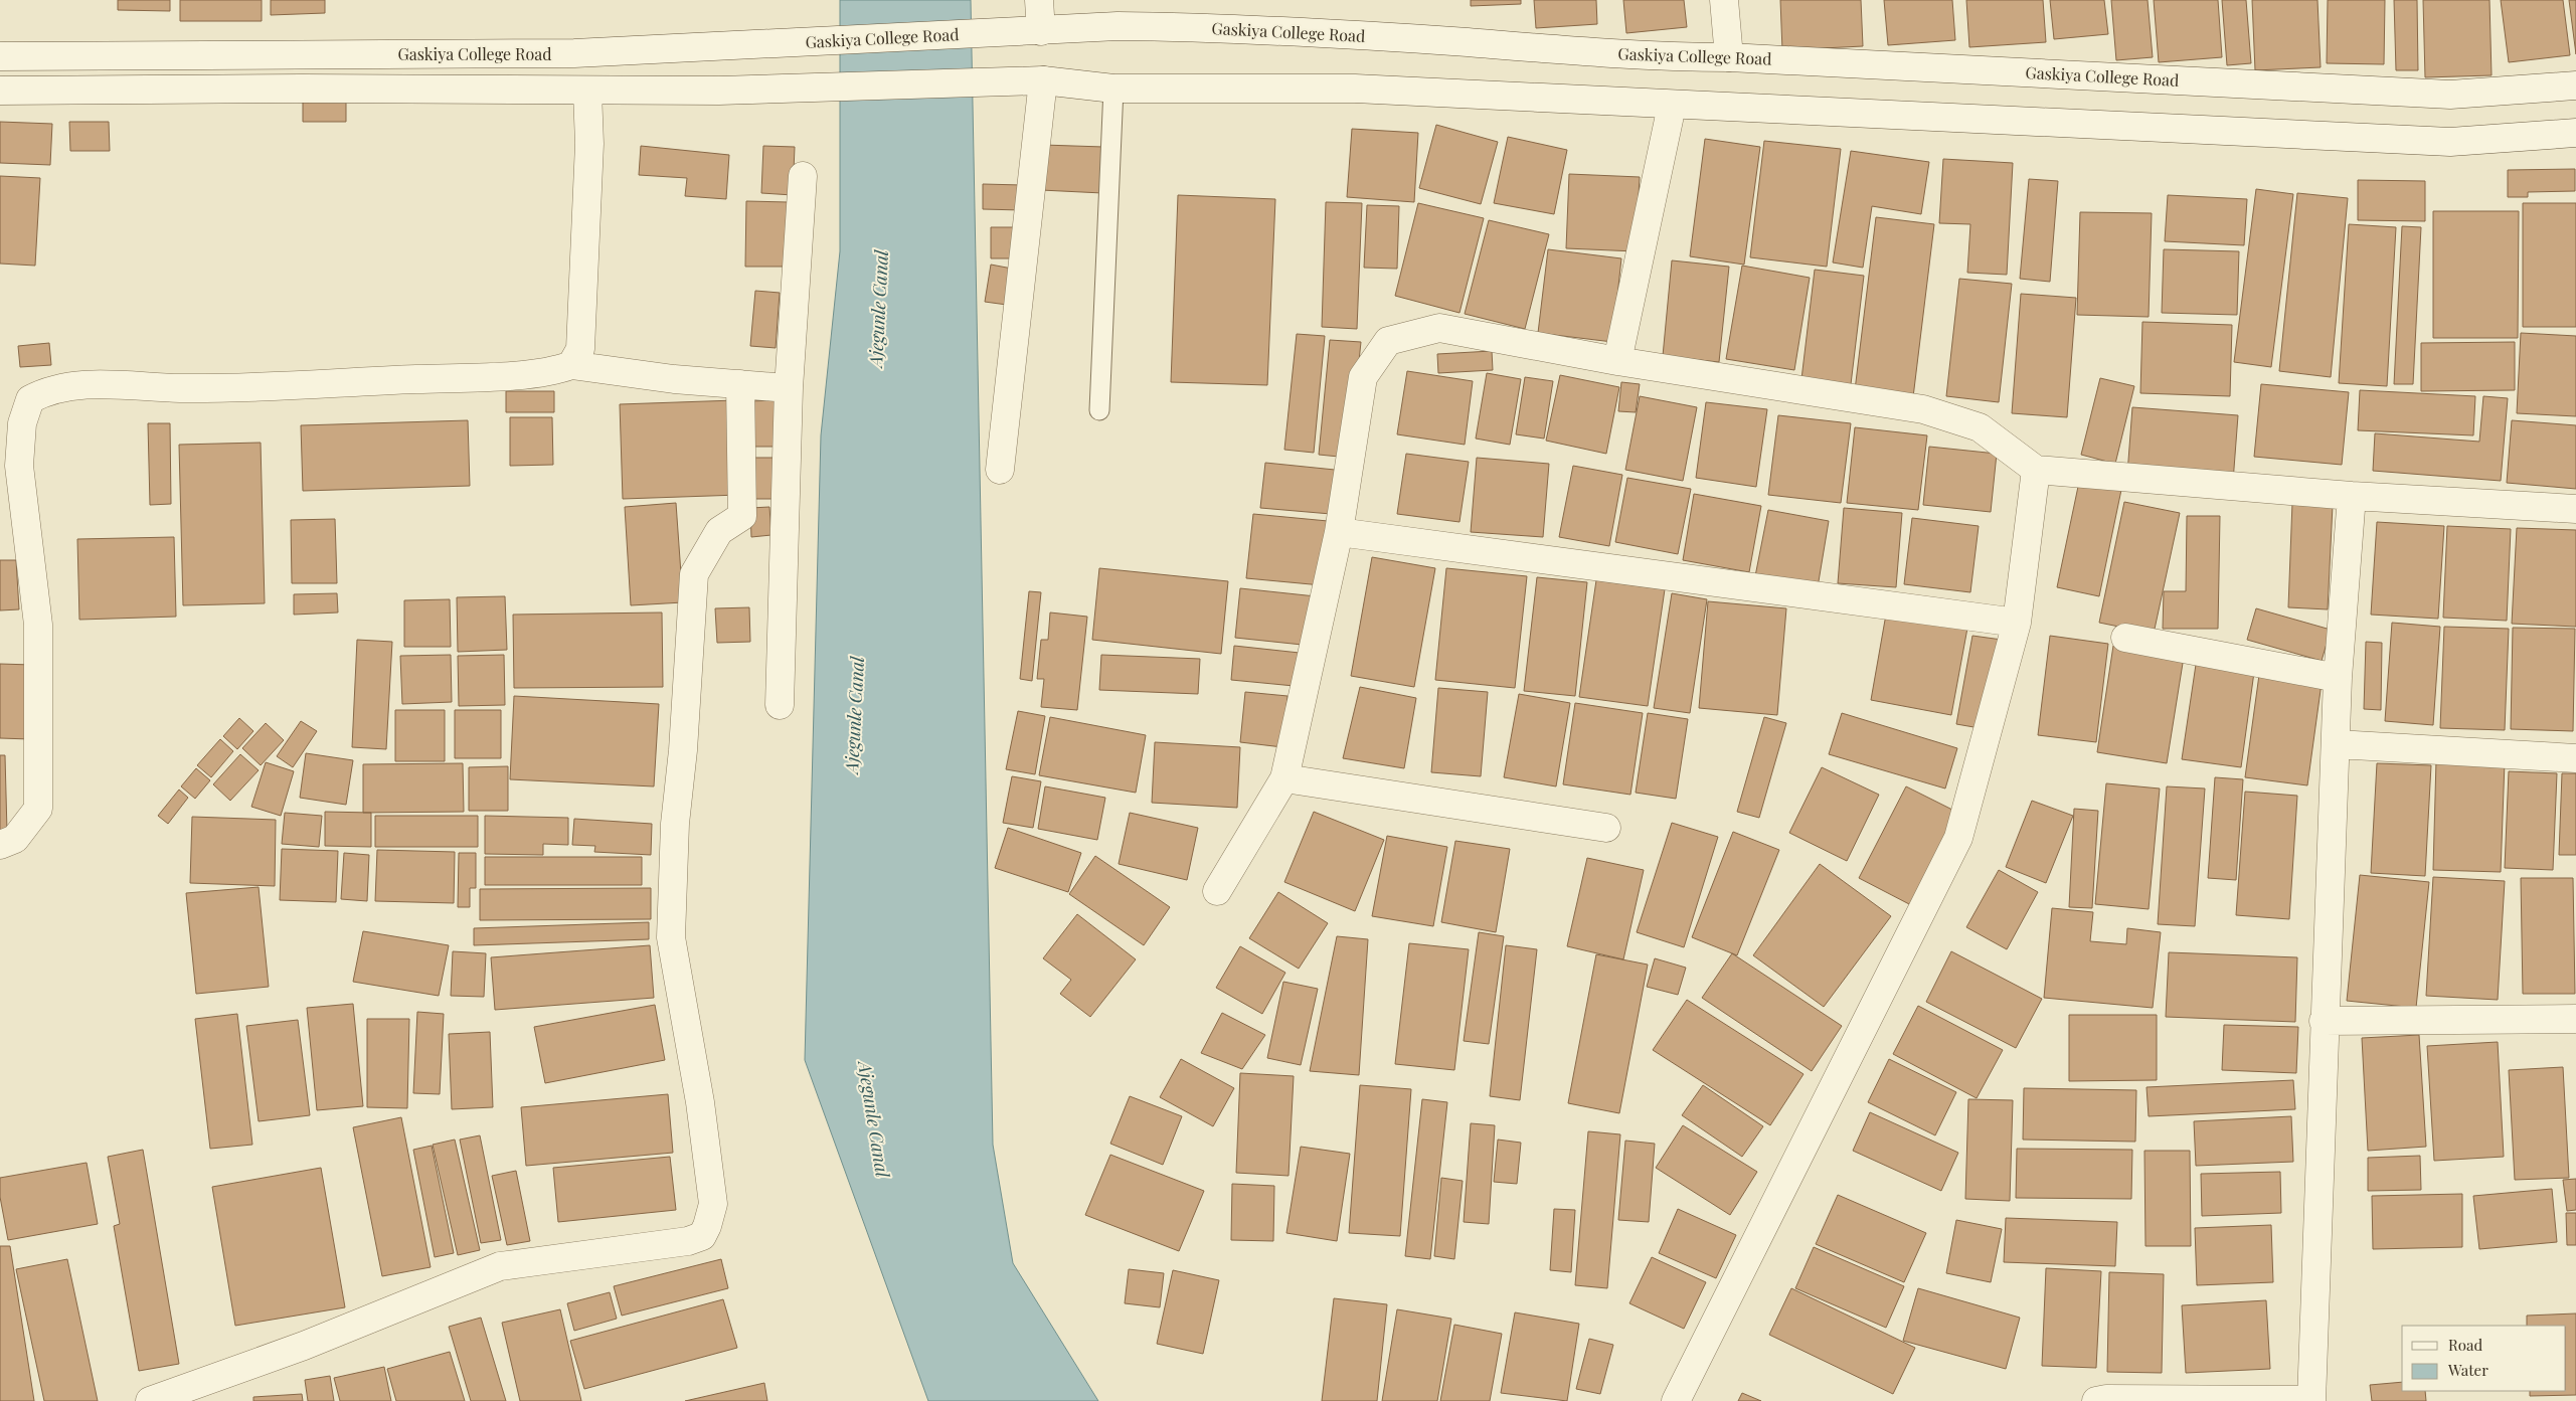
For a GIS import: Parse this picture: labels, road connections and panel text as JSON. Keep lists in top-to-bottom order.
{
  "streets": {
    "street": ["Gaskiya College Road"]
  },
  "water": ["Ajegunle Canal"],
  "legend": ["Road", "Water"]
}
